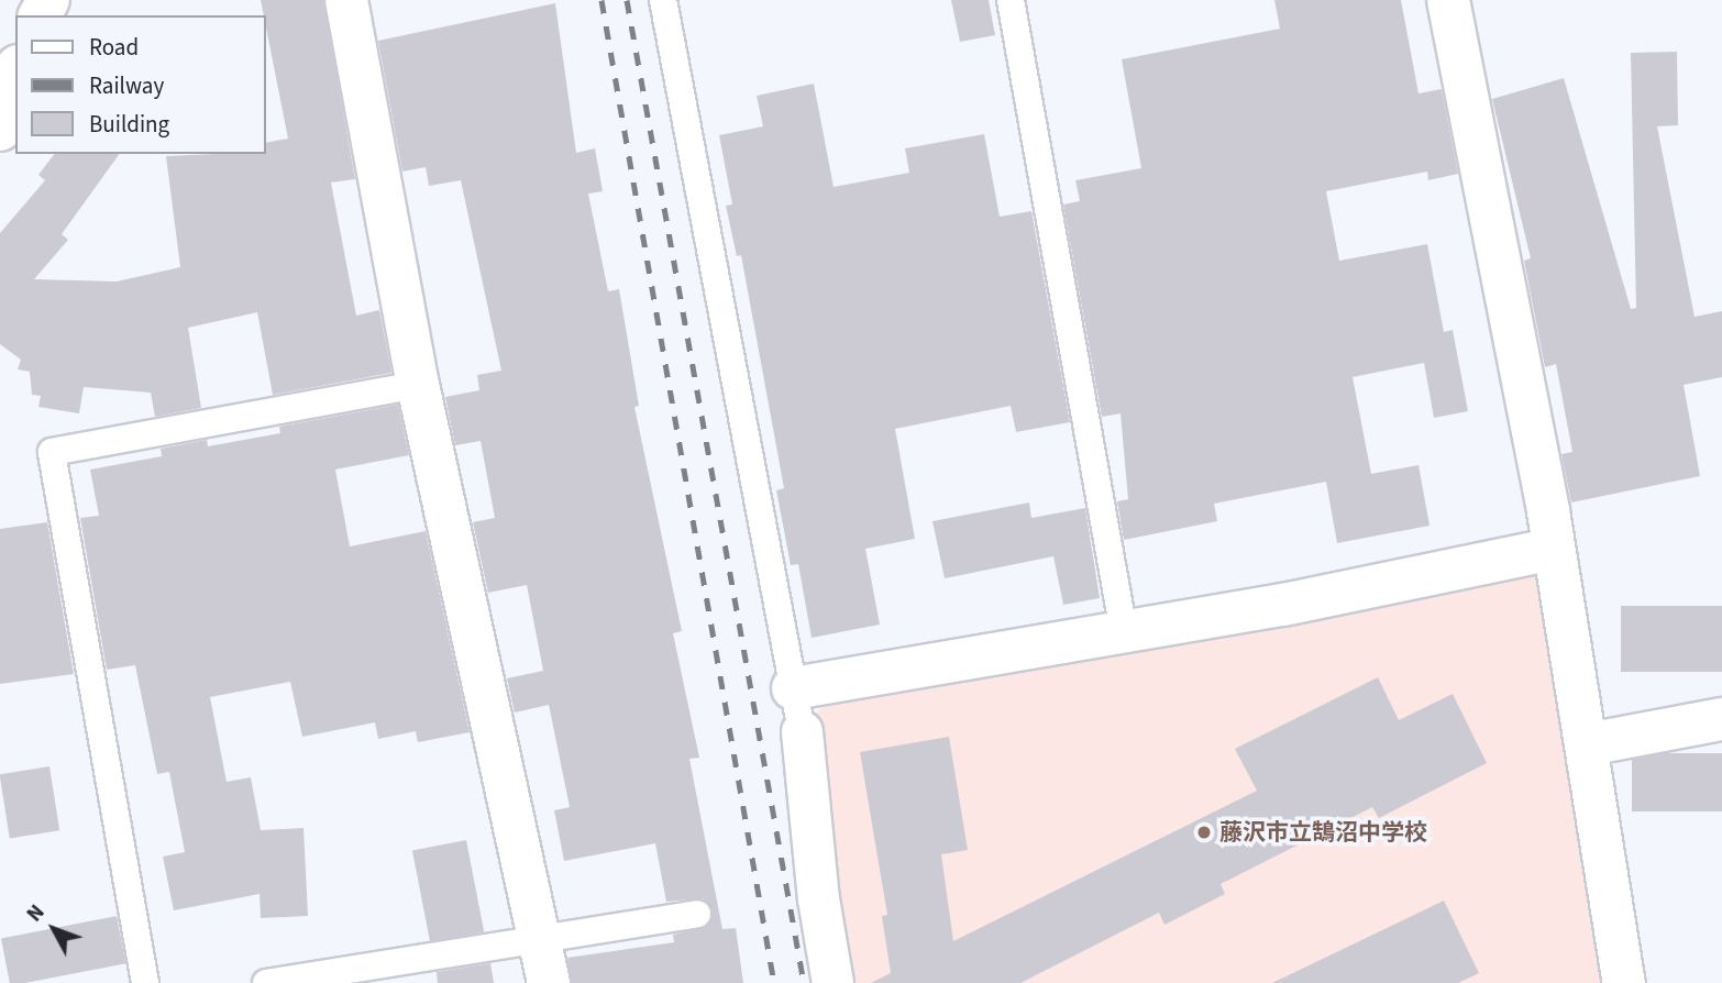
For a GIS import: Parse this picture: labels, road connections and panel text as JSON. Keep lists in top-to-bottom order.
{
  "places": ["藤沢市立鵠沼中学校"],
  "legend": ["Road", "Railway", "Building"],
  "north": "top left"
}
